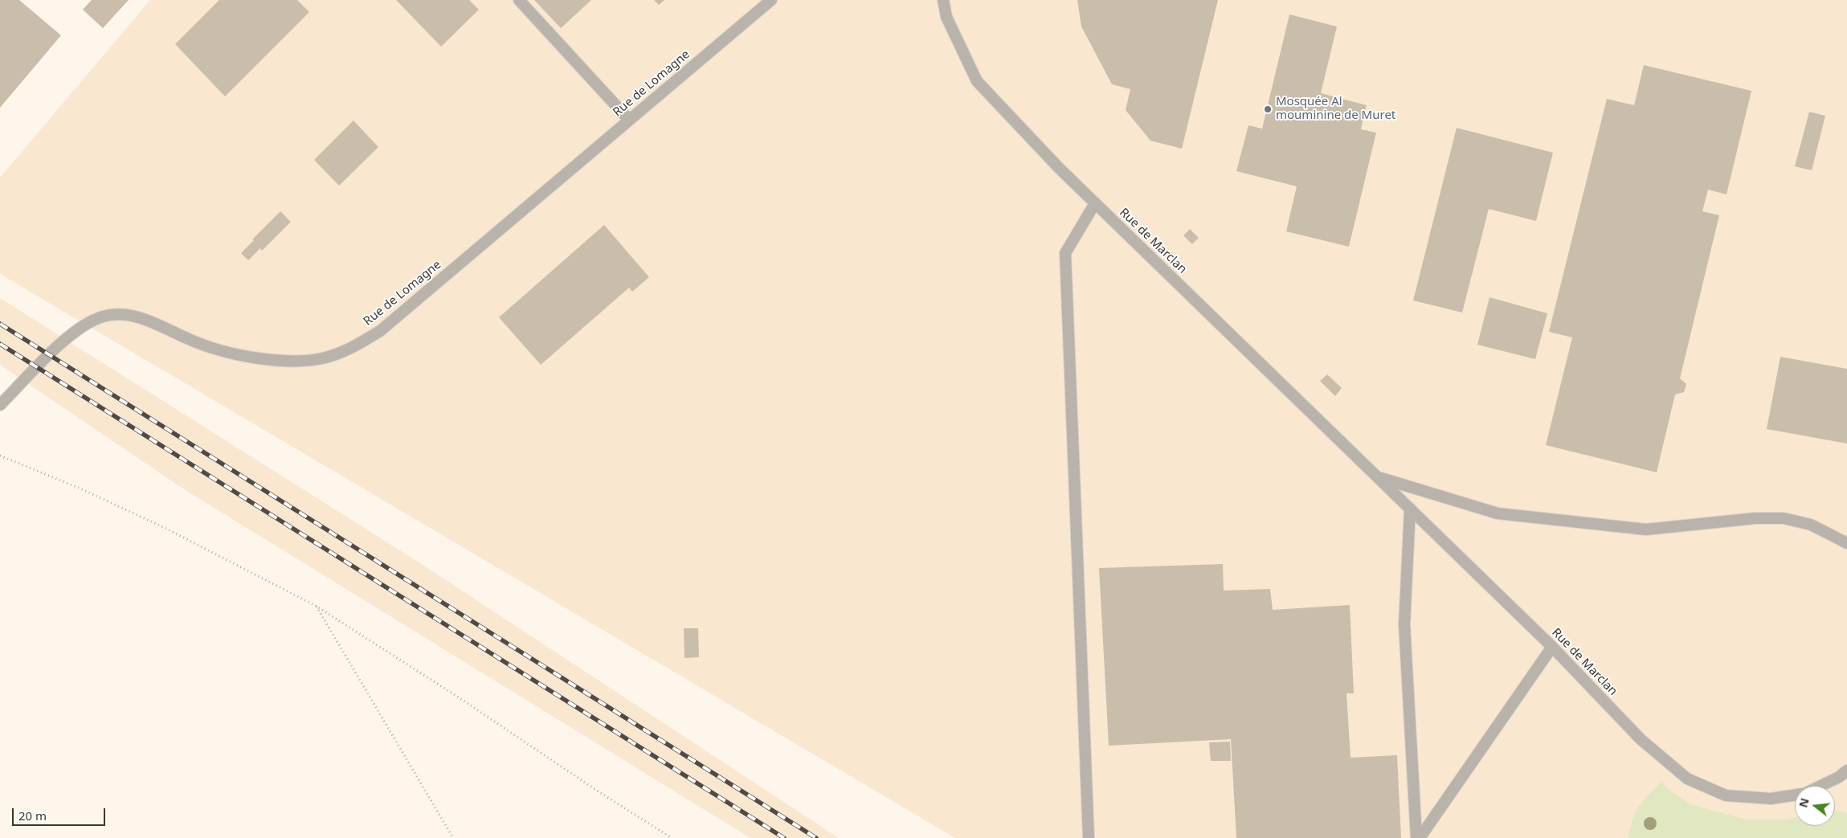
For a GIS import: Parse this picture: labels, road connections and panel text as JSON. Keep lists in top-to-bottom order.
{
  "streets": {
    "street": ["Rue de Lomagne", "Rue de Marclan"]
  },
  "places": ["Mosquée Al mouminine de Muret"],
  "scale_bar": "20 m",
  "north": "left"
}
